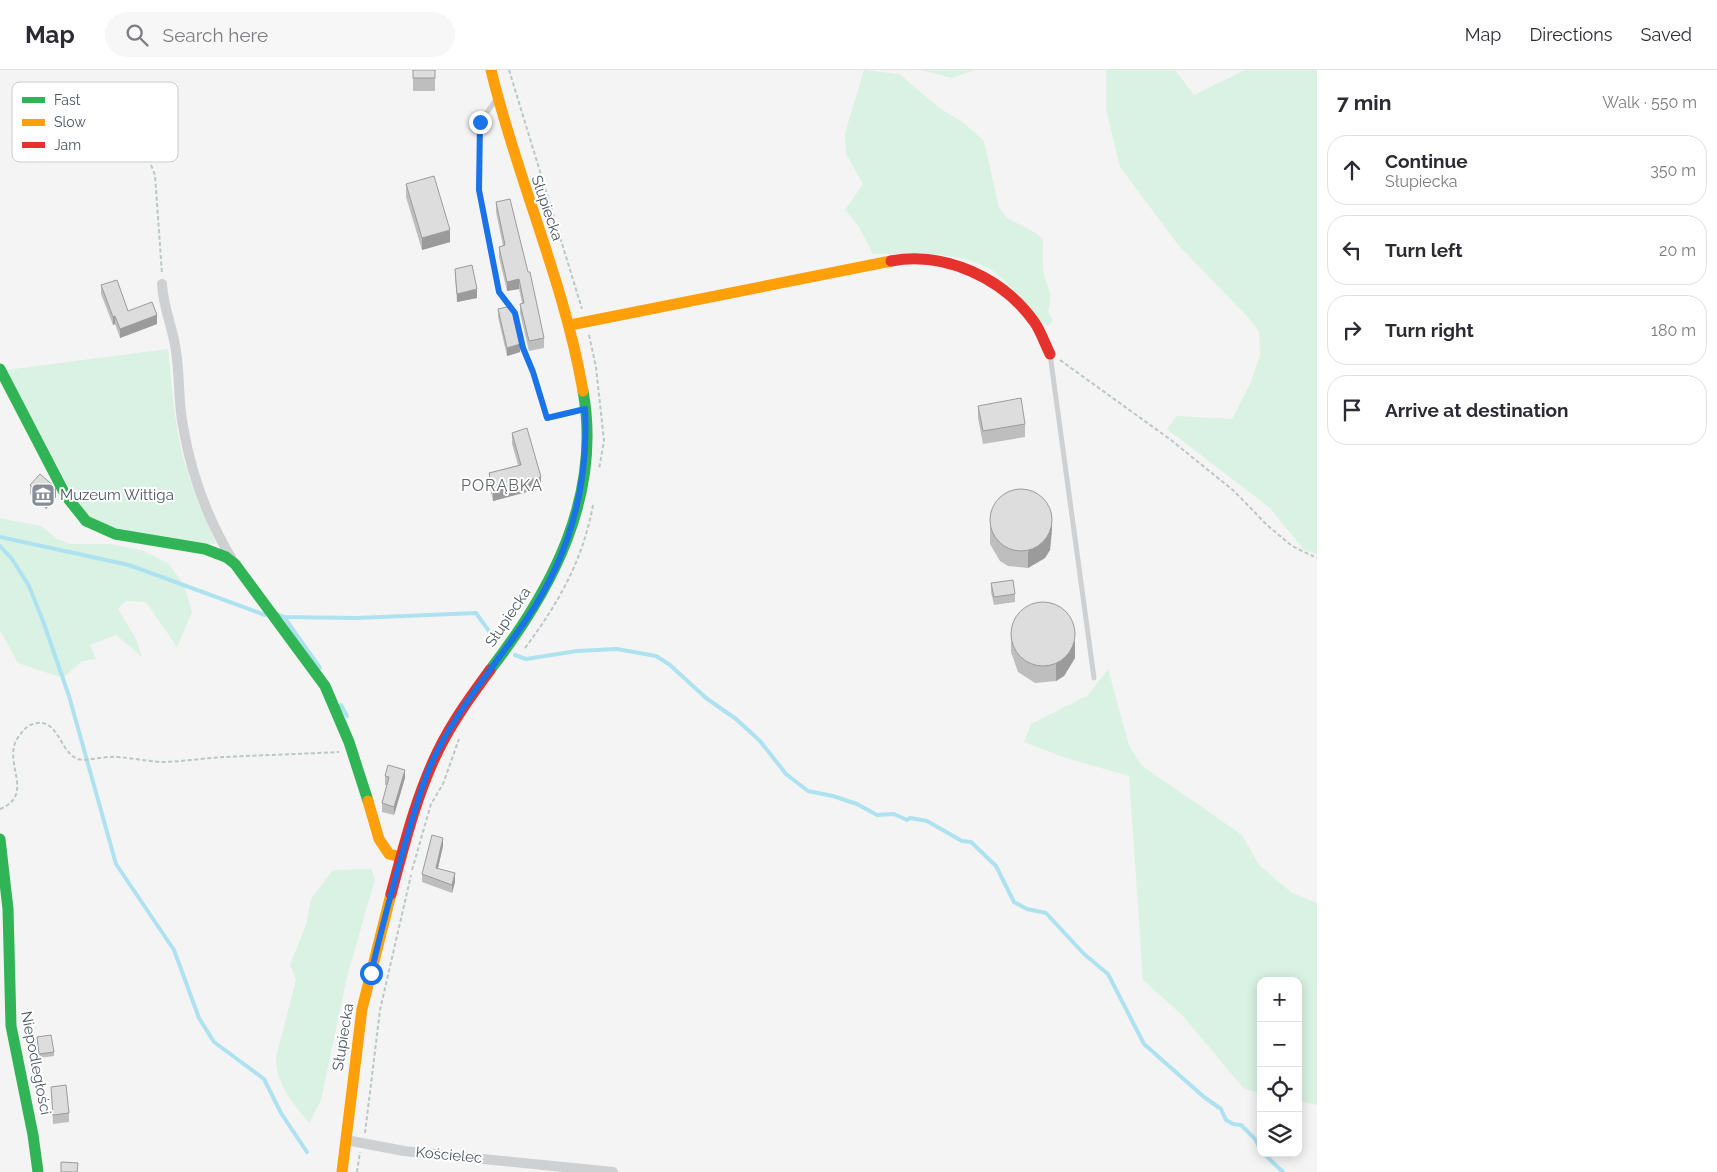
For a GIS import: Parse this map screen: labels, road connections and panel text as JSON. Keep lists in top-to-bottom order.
{
  "streets": {
    "street": ["Słupiecka", "Niepodległości", "Kościelec"]
  },
  "crossings": [
    ["Słupiecka", "Kościelec"]
  ],
  "districts": ["PORĄBKA"],
  "places": {
    "museum": ["Muzeum Wittiga"]
  },
  "legend": ["Fast", "Slow", "Jam"],
  "page": {
    "header": "Map",
    "search": "Search here",
    "nav": ["Map", "Directions", "Saved"],
    "heading": ["7 min", "Walk · 550 m"],
    "list": [
      ["Continue", "Słupiecka", "350 m"],
      ["Turn left", "20 m"],
      ["Turn right", "180 m"],
      "Arrive at destination"
    ],
    "map_buttons": ["+", "−"]
  }
}
